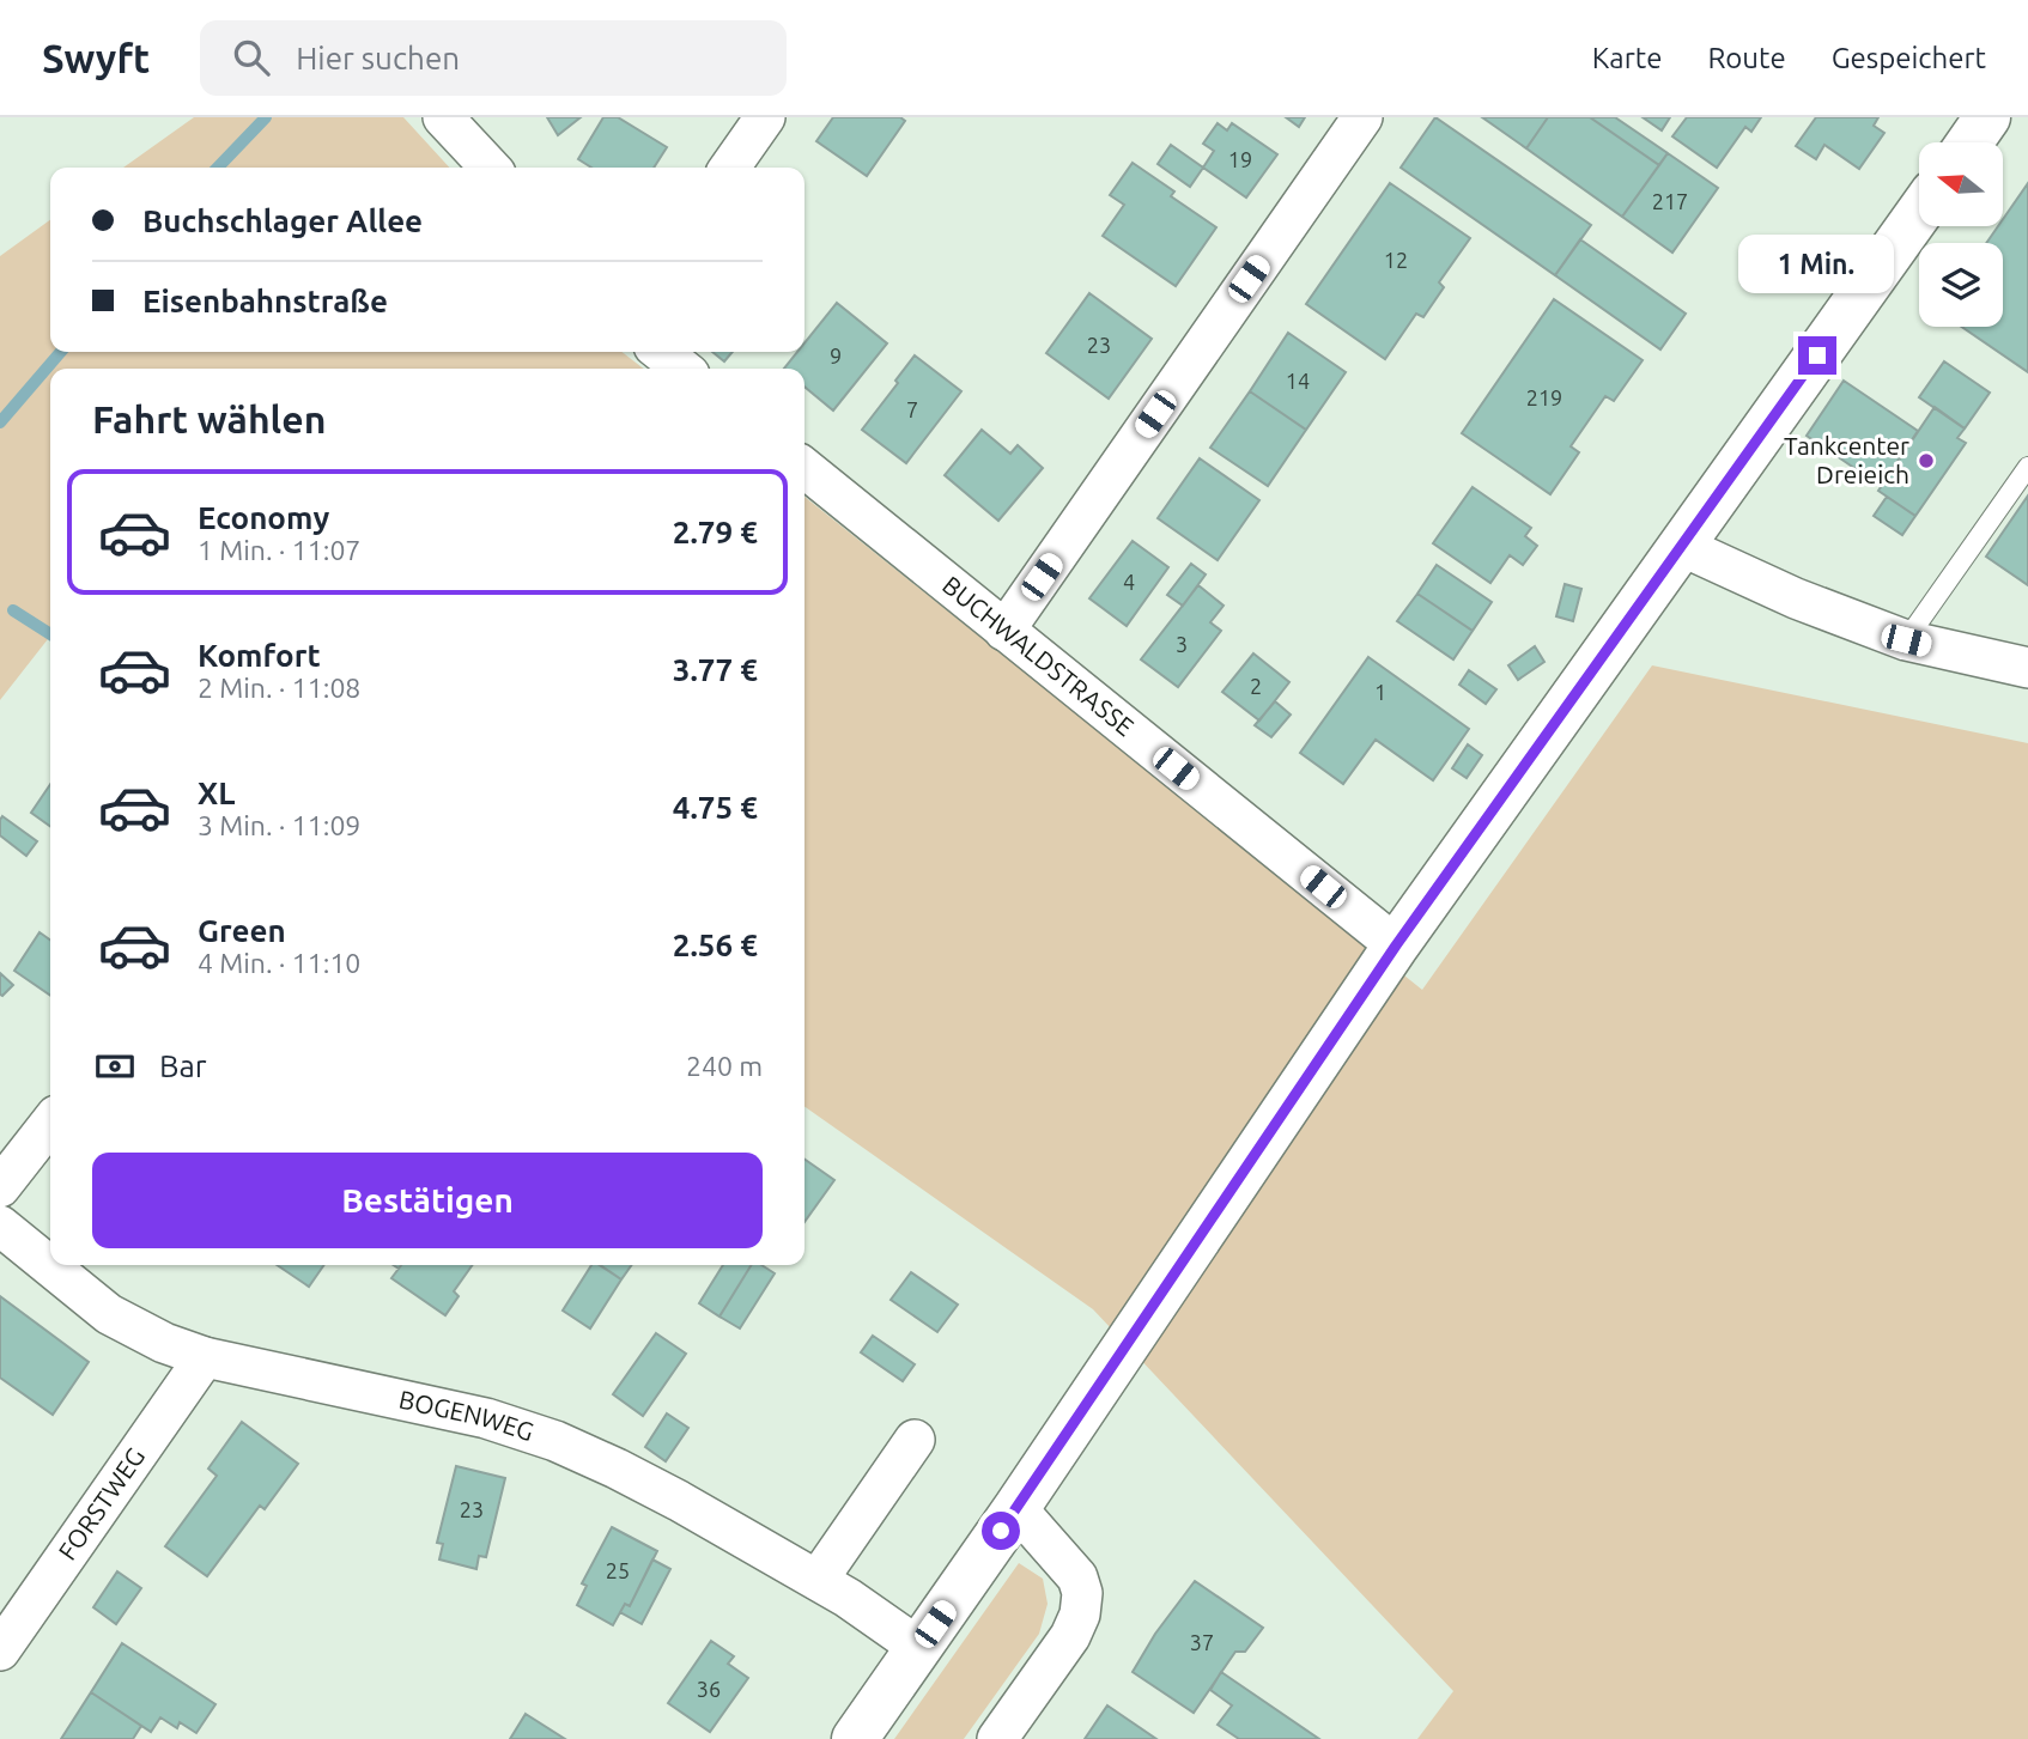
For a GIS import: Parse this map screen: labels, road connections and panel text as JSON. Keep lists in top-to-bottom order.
{
  "streets": {
    "street": ["BUCHWALDSTRASSE", "BOGENWEG", "FORSTWEG"]
  },
  "crossings": [
    ["BOGENWEG", "FORSTWEG"]
  ],
  "places": ["Tankcenter Dreieich"],
  "house_numbers": [
    "19",
    "217",
    "12",
    "23",
    "9",
    "14",
    "219",
    "7",
    "4",
    "3",
    "2",
    "1",
    "23",
    "25",
    "37",
    "36"
  ],
  "north": "left",
  "page": {
    "header": "Swyft",
    "search": "Hier suchen",
    "nav": ["Karte", "Route", "Gespeichert"],
    "banner": ["Buchschlager Allee", "Eisenbahnstraße"],
    "bubble": "1 Min.",
    "heading": "Fahrt wählen",
    "list": [
      {
        "name": "Economy",
        "note": "1 Min. · 11:07",
        "value": "2.79 €"
      },
      {
        "name": "Komfort",
        "note": "2 Min. · 11:08",
        "value": "3.77 €"
      },
      {
        "name": "XL",
        "note": "3 Min. · 11:09",
        "value": "4.75 €"
      },
      {
        "name": "Green",
        "note": "4 Min. · 11:10",
        "value": "2.56 €"
      }
    ],
    "pay": ["Bar", "240 m"],
    "buttons": "Bestätigen"
  }
}
